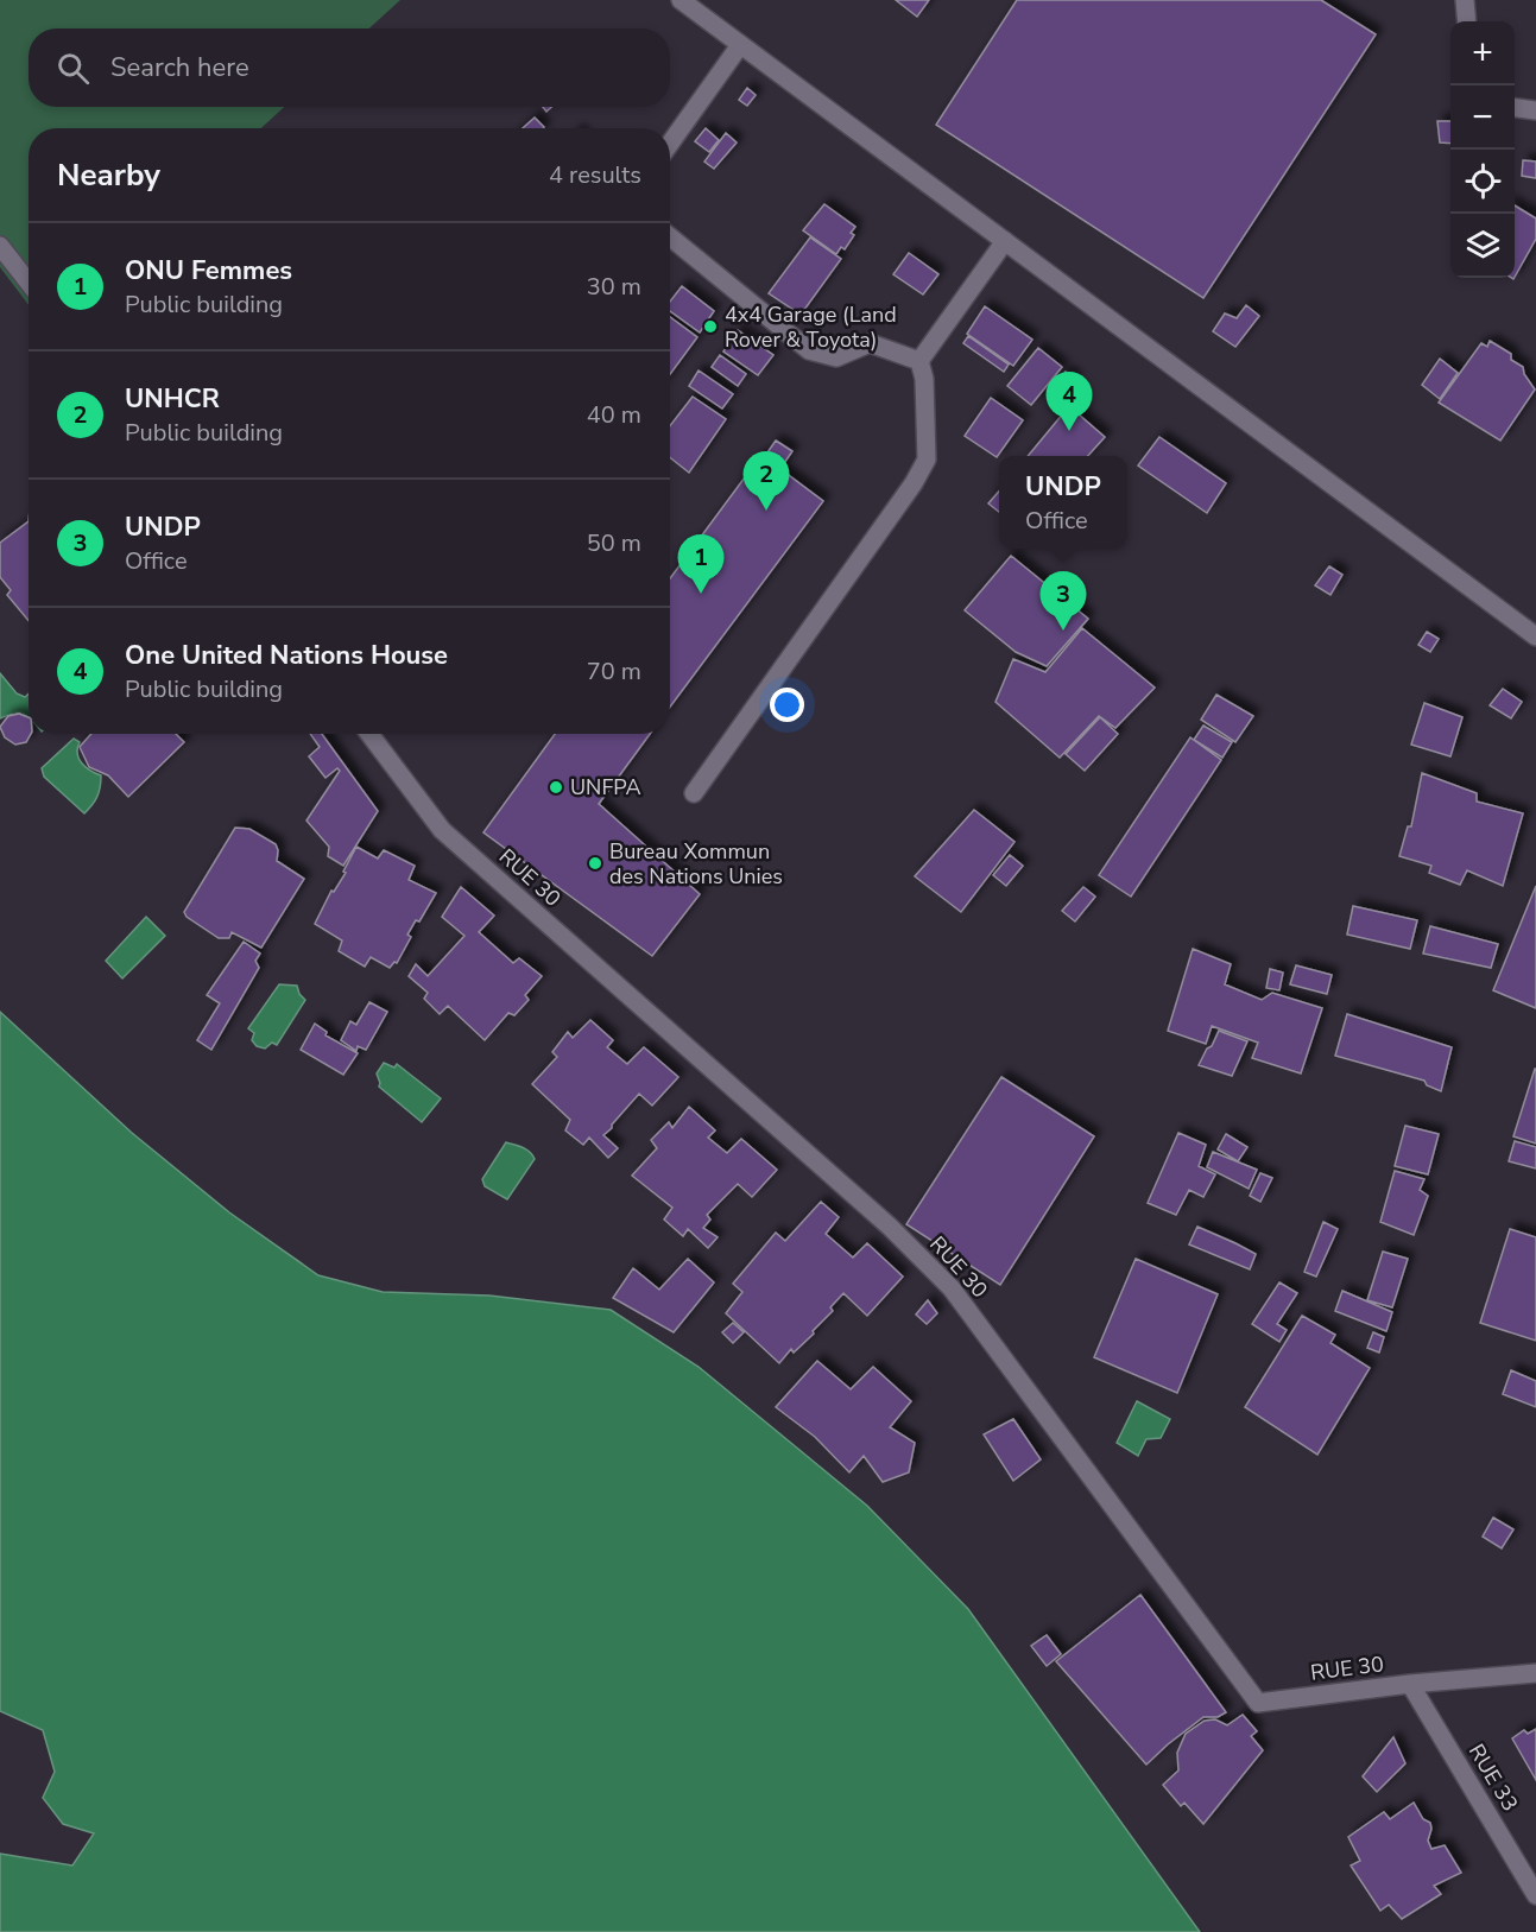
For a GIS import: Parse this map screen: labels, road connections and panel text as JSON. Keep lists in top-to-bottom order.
{
  "streets": {
    "street": ["RUE 30", "RUE 33"]
  },
  "crossings": [
    ["RUE 30", "RUE 33"]
  ],
  "places": ["4x4 Garage (Land Rover & Toyota)", "UNFPA", "Bureau Xommun des Nations Unies"],
  "page": {
    "map_buttons": ["+", "−"],
    "search": "Search here",
    "heading": ["Nearby", "4 results"],
    "list": [
      {
        "mark": "1",
        "name": "ONU Femmes",
        "note": "Public building",
        "value": "30 m"
      },
      {
        "mark": "2",
        "name": "UNHCR",
        "note": "Public building",
        "value": "40 m"
      },
      {
        "mark": "3",
        "name": "UNDP",
        "note": "Office",
        "value": "50 m"
      },
      {
        "mark": "4",
        "name": "One United Nations House",
        "note": "Public building",
        "value": "70 m"
      }
    ],
    "pins": [
      "4",
      "2",
      "1",
      "3"
    ],
    "popup": ["UNDP", "Office"]
  }
}
